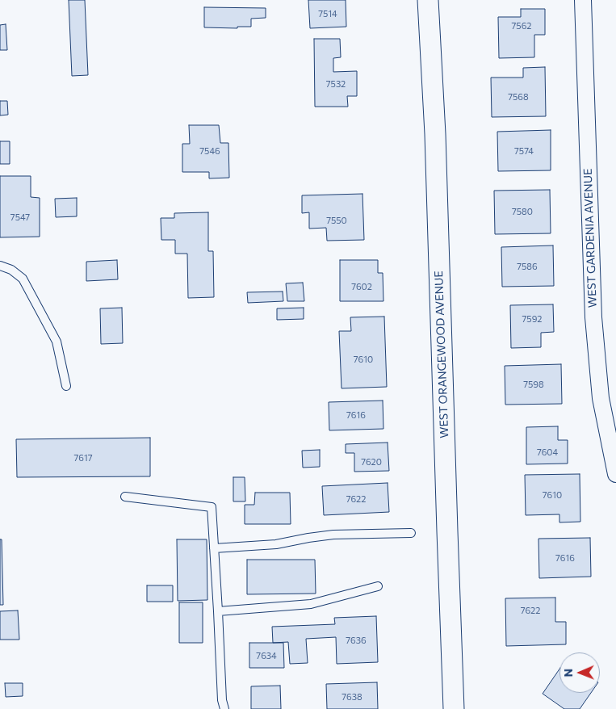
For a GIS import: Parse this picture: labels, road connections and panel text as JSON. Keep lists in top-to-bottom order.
{
  "streets": {
    "street": ["WEST GARDENIA AVENUE", "WEST ORANGEWOOD AVENUE"]
  },
  "house_numbers": [
    "7514",
    "7562",
    "7532",
    "7568",
    "7546",
    "7574",
    "7580",
    "7547",
    "7550",
    "7586",
    "7602",
    "7592",
    "7610",
    "7598",
    "7616",
    "7604",
    "7617",
    "7620",
    "7610",
    "7622",
    "7616",
    "7622",
    "7636",
    "7634",
    "7638"
  ],
  "north": "left"
}
